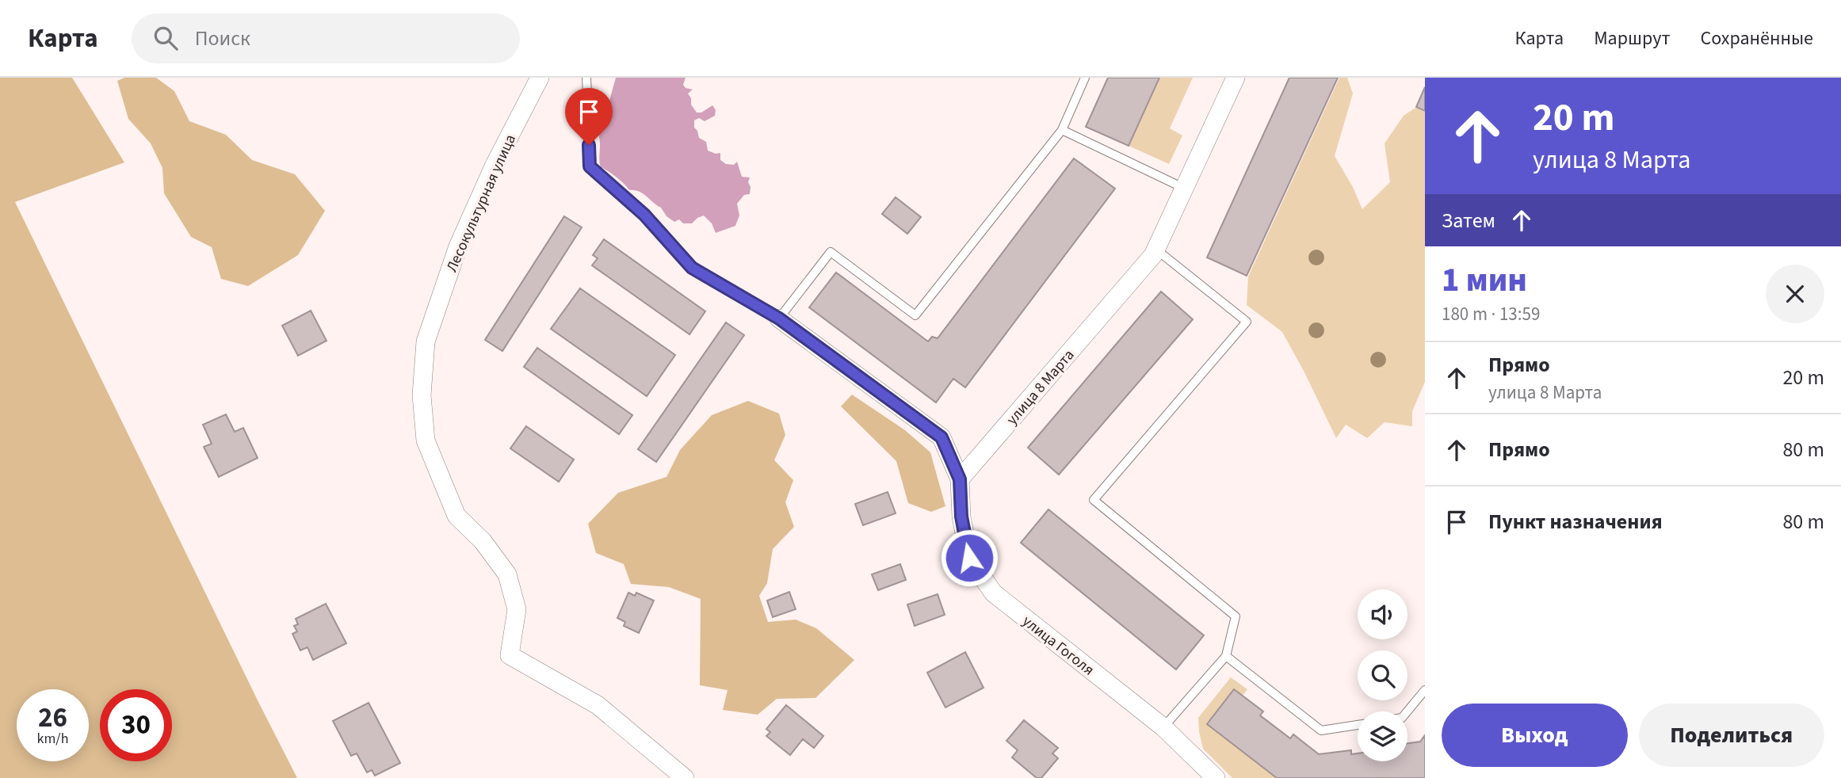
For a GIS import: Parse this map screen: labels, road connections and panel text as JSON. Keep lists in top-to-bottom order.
{
  "streets": {
    "street": ["Лесокультурная улица", "улица 8 Марта", "улица Гоголя"]
  },
  "crossings": [
    ["улица 8 Марта", "улица Гоголя"]
  ],
  "page": {
    "header": "Карта",
    "search": "Поиск",
    "nav": ["Карта", "Маршрут", "Сохранённые"],
    "turn": ["20 m", "улица 8 Марта"],
    "then": "Затем",
    "heading": ["1 мин", "180 m · 13:59"],
    "list": [
      {
        "name": "Прямо",
        "note": "улица 8 Марта",
        "value": "20 m"
      },
      {
        "name": "Прямо",
        "value": "80 m"
      },
      {
        "name": "Пункт назначения",
        "value": "80 m"
      }
    ],
    "speed": "26 km/h",
    "limit": "30",
    "buttons": ["Выход", "Поделиться"]
  }
}
